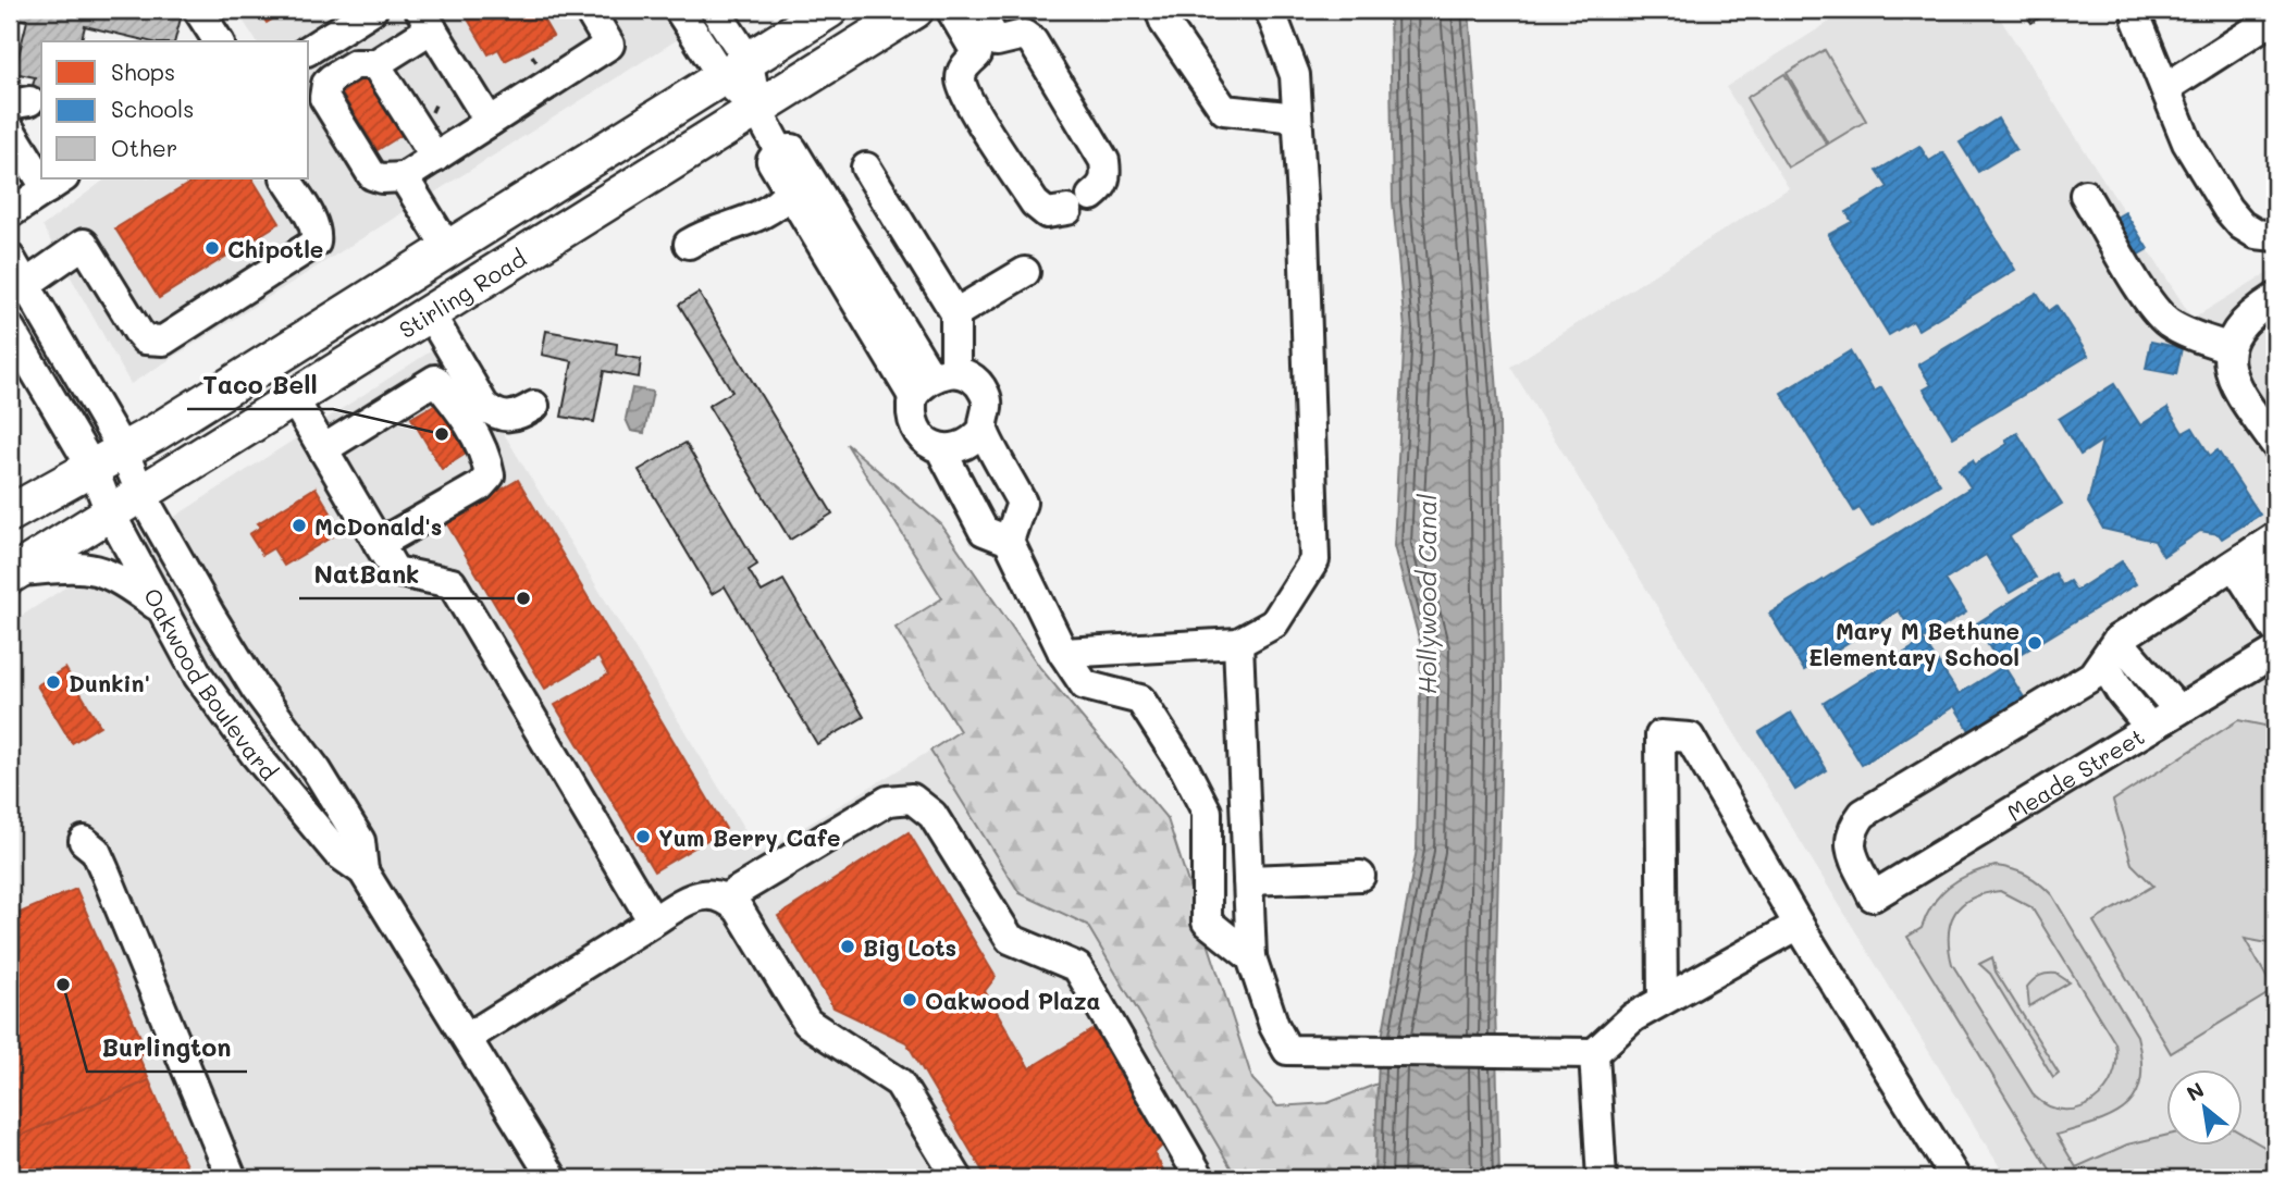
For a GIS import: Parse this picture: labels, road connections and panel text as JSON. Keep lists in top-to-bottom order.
{
  "streets": {
    "main road": ["Stirling Road"],
    "street": ["Oakwood Boulevard", "Meade Street"]
  },
  "crossings": [
    ["Stirling Road", "Oakwood Boulevard"]
  ],
  "water": ["Hollywood Canal"],
  "places": [
    "Chipotle",
    "Taco Bell",
    "McDonald's",
    "NatBank",
    "Mary M Bethune Elementary School",
    "Dunkin'",
    "Yum Berry Cafe",
    "Big Lots",
    "Burlington",
    "Oakwood Plaza"
  ],
  "legend": ["Shops", "Schools", "Other"],
  "north": "top left"
}
